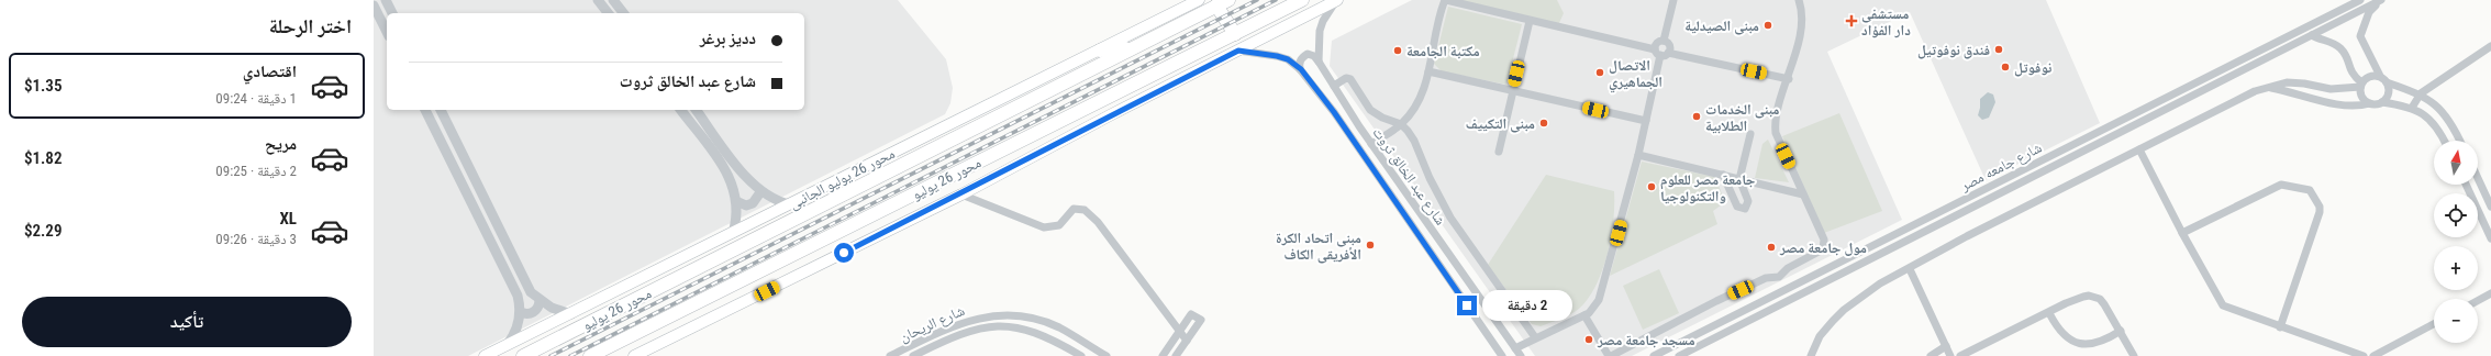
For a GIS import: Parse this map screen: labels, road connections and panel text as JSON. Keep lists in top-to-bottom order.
{
  "streets": {
    "highway": ["محور 26 يوليو"],
    "main road": ["محور 26 يوليو الجانبى"],
    "street": ["شارع جامعه مصر", "شارع عبد الخالق ثروت", "شارع الريحان"]
  },
  "places": {
    "health": ["مستشفى دار الفؤاد"],
    "other": [
      "مبنى الصيدلية",
      "فندق نوفوتيل",
      "مكتبة الجامعة",
      "نوفوتل",
      "الاتصال الجماهيري",
      "مبنى الخدمات الطلابية",
      "مبنى التكييف",
      "جامعة مصر للعلوم والتكنولوجيا",
      "مبنى اتحاد الكرة الأفريقى الكاف",
      "مول جامعة مصر",
      "مسجد جامعة مصر"
    ]
  },
  "north": "top",
  "page": {
    "heading": "اختر الرحلة",
    "banner": ["دديز برغر", "شارع عبد الخالق ثروت"],
    "list": [
      {
        "name": "اقتصادي",
        "note": "1 دقيقة · 09:24",
        "value": "$1.35"
      },
      {
        "name": "مريح",
        "note": "2 دقيقة · 09:25",
        "value": "$1.82"
      },
      {
        "name": "XL",
        "note": "3 دقيقة · 09:26",
        "value": "$2.29"
      }
    ],
    "map_buttons": ["+", "−"],
    "buttons": "تأكيد",
    "bubble": "2 دقيقة"
  }
}
